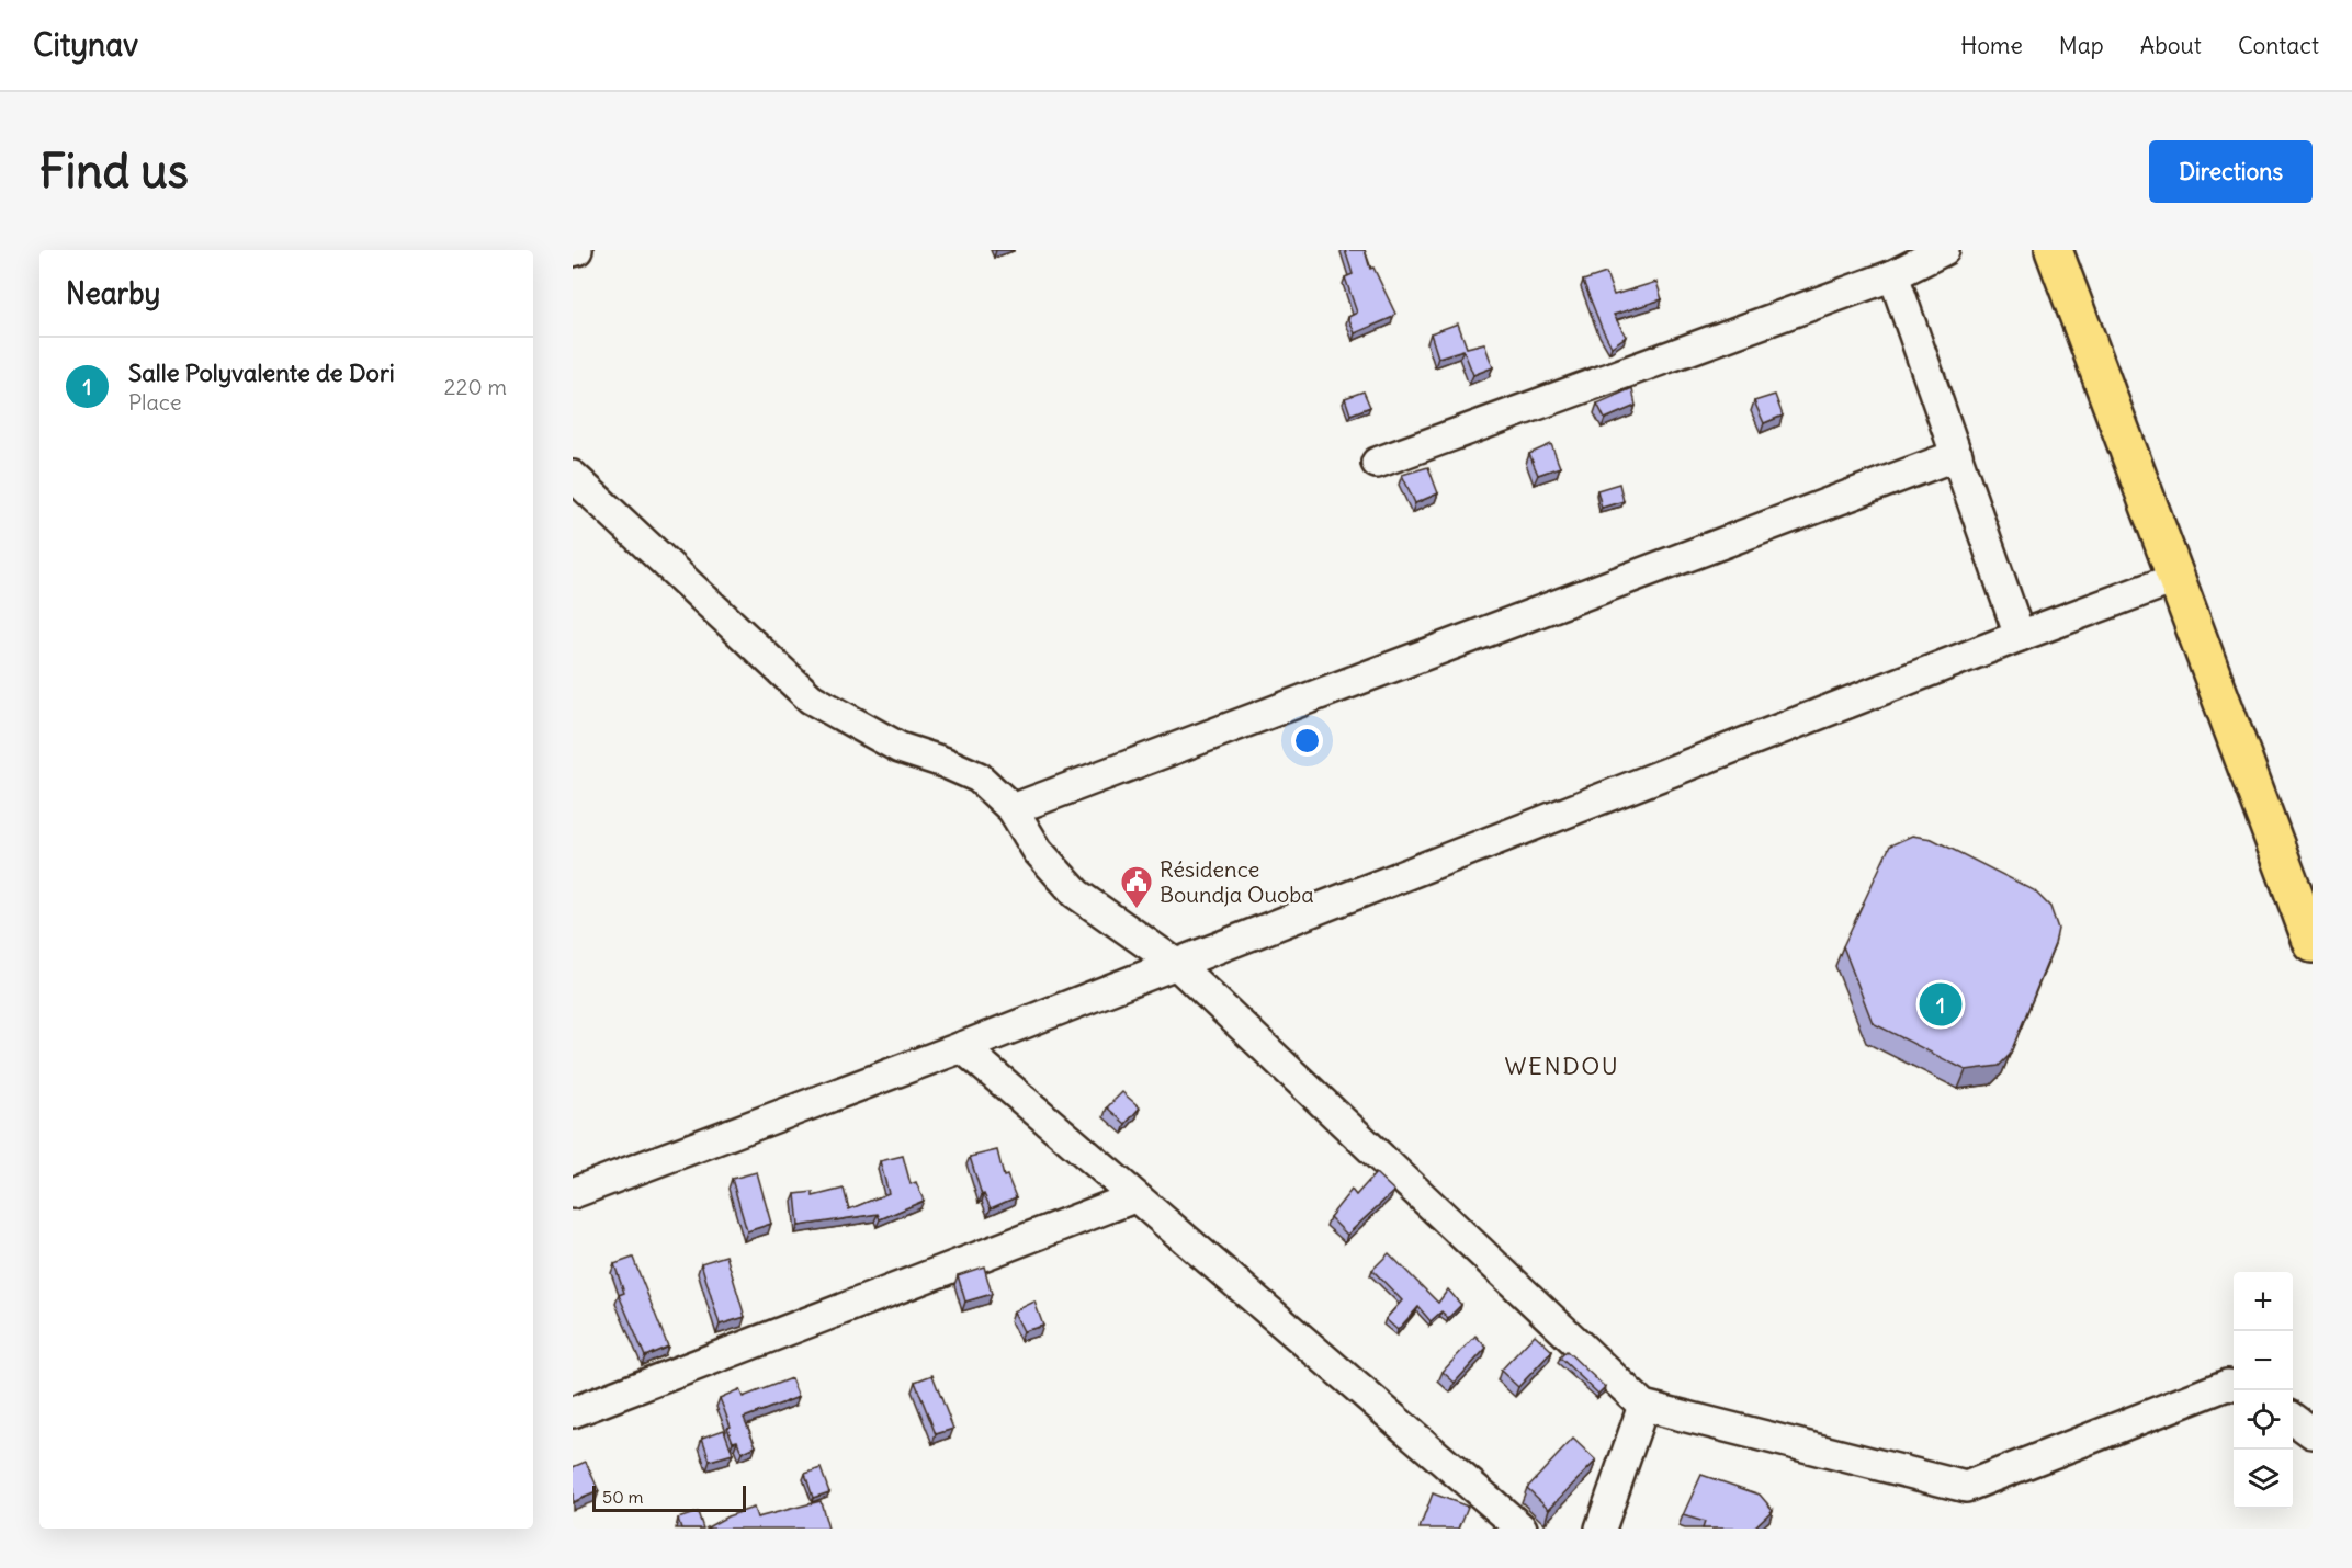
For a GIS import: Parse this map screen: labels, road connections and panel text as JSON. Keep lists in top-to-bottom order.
{
  "districts": ["WENDOU"],
  "places": {
    "public building": ["Résidence Boundja Ouoba"]
  },
  "scale_bar": "50 m",
  "page": {
    "header": "Citynav",
    "nav": [
      "Home",
      "Map",
      "About",
      "Contact"
    ],
    "buttons": "Directions",
    "title": "Find us",
    "heading": "Nearby",
    "list": [
      {
        "mark": "1",
        "name": "Salle Polyvalente de Dori",
        "note": "Place",
        "value": "220 m"
      }
    ],
    "pins": "1",
    "map_buttons": ["+", "−"],
    "scale": "50 m"
  }
}
